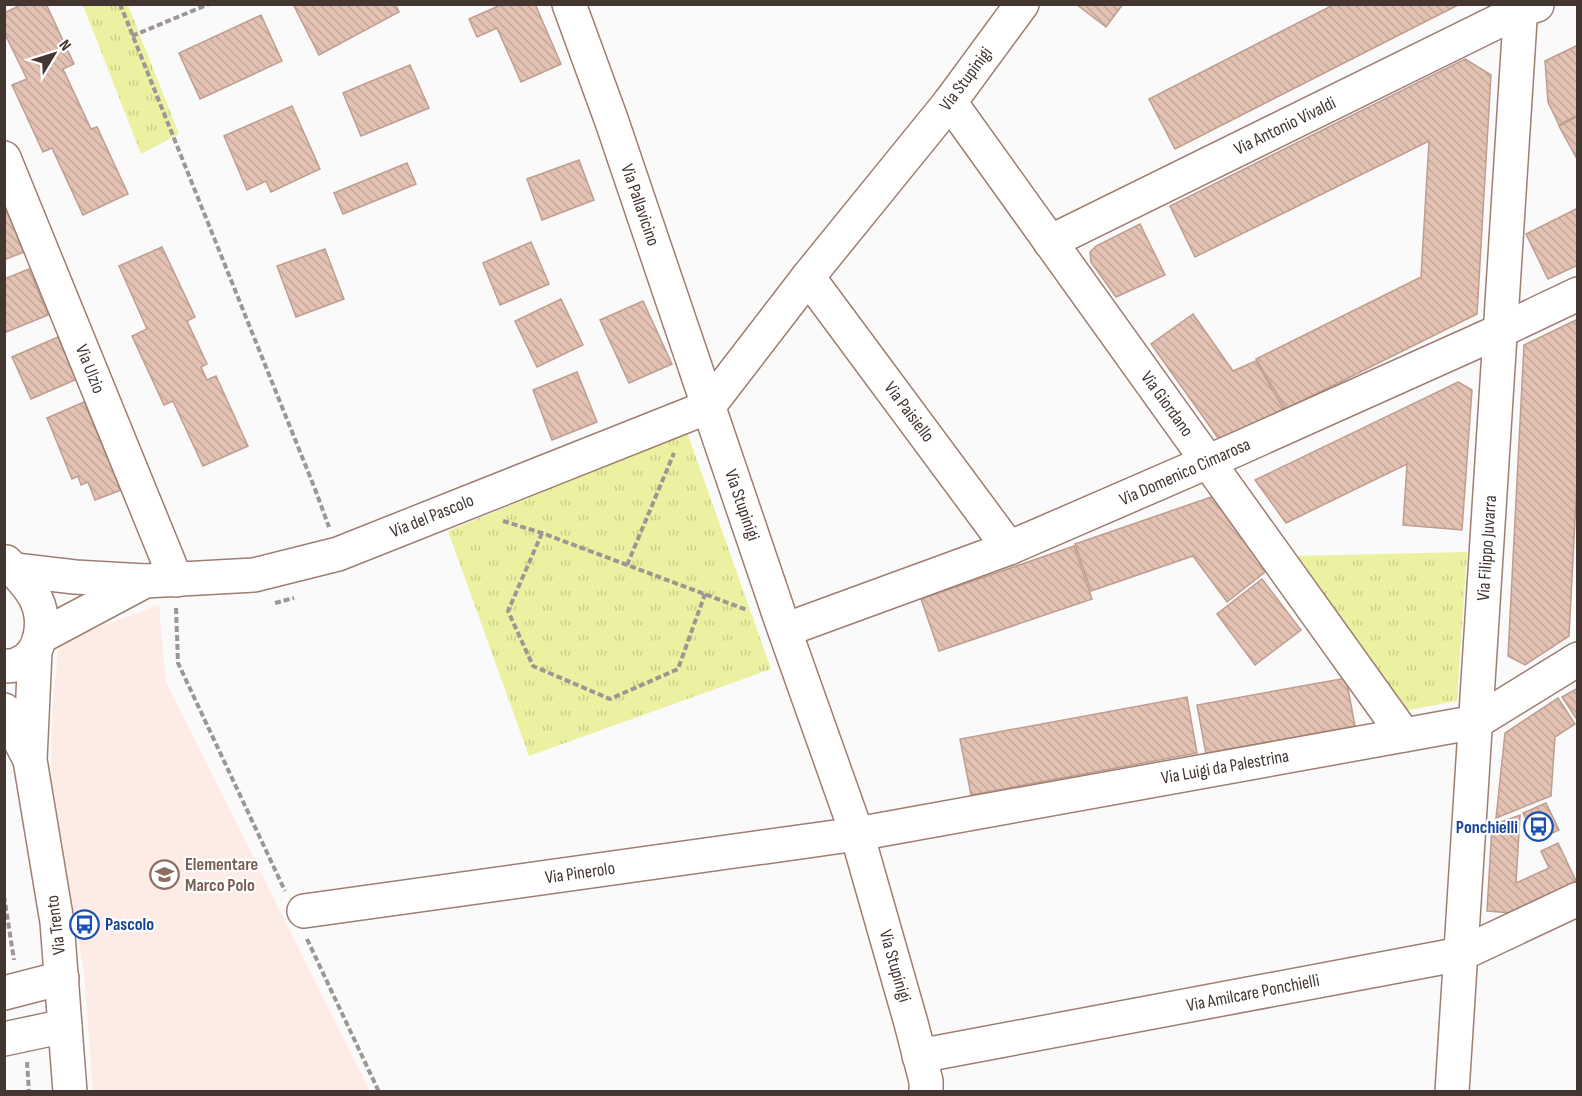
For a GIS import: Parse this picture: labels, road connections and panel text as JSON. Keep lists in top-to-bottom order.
{
  "streets": {
    "street": [
      "Via Stupinigi",
      "Via Antonio Vivaldi",
      "Via Pallavicino",
      "Via Ulzio",
      "Via Giordano",
      "Via Paisiello",
      "Via Domenico Cimarosa",
      "Via del Pascolo",
      "Via Filippo Juvarra",
      "Via Luigi da Palestrina",
      "Via Pinerolo",
      "Via Trento",
      "Via Amilcare Ponchielli"
    ]
  },
  "crossings": [
    ["Via Stupinigi", "Via Pallavicino"],
    ["Via Stupinigi", "Via Giordano"],
    ["Via Stupinigi", "Via Paisiello"],
    ["Via Stupinigi", "Via Domenico Cimarosa"],
    ["Via Stupinigi", "Via del Pascolo"],
    ["Via Stupinigi", "Via Luigi da Palestrina"],
    ["Via Stupinigi", "Via Pinerolo"],
    ["Via Stupinigi", "Via Amilcare Ponchielli"],
    ["Via Antonio Vivaldi", "Via Giordano"],
    ["Via Antonio Vivaldi", "Via Filippo Juvarra"],
    ["Via Pallavicino", "Via del Pascolo"],
    ["Via Ulzio", "Via del Pascolo"],
    ["Via Giordano", "Via Domenico Cimarosa"],
    ["Via Giordano", "Via Luigi da Palestrina"],
    ["Via Paisiello", "Via Domenico Cimarosa"],
    ["Via Domenico Cimarosa", "Via Filippo Juvarra"],
    ["Via del Pascolo", "Via Trento"],
    ["Via Filippo Juvarra", "Via Luigi da Palestrina"],
    ["Via Filippo Juvarra", "Via Amilcare Ponchielli"],
    ["Via Luigi da Palestrina", "Via Pinerolo"]
  ],
  "places": {
    "bus stop": ["Ponchielli", "Pascolo"],
    "school or university": ["Elementare Marco Polo"]
  },
  "north": "top right"
}
